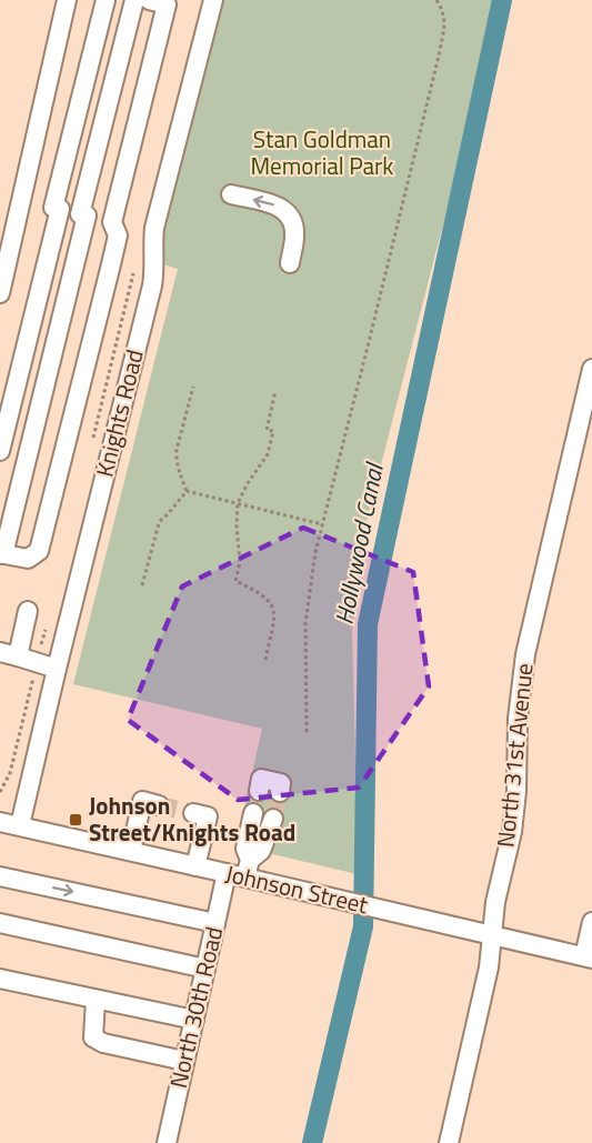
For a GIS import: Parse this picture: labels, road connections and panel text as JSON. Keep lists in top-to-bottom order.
{
  "streets": {
    "street": [
      "Knights Road",
      "North 31st Avenue",
      "Johnson Street",
      "North 30th Road"
    ]
  },
  "crossings": [
    ["Knights Road", "Johnson Street"],
    ["North 31st Avenue", "Johnson Street"],
    ["Johnson Street", "North 30th Road"]
  ],
  "water": ["Hollywood Canal"],
  "parks": ["Stan Goldman Memorial Park"],
  "places": {
    "transit": ["Johnson Street/Knights Road"]
  }
}
